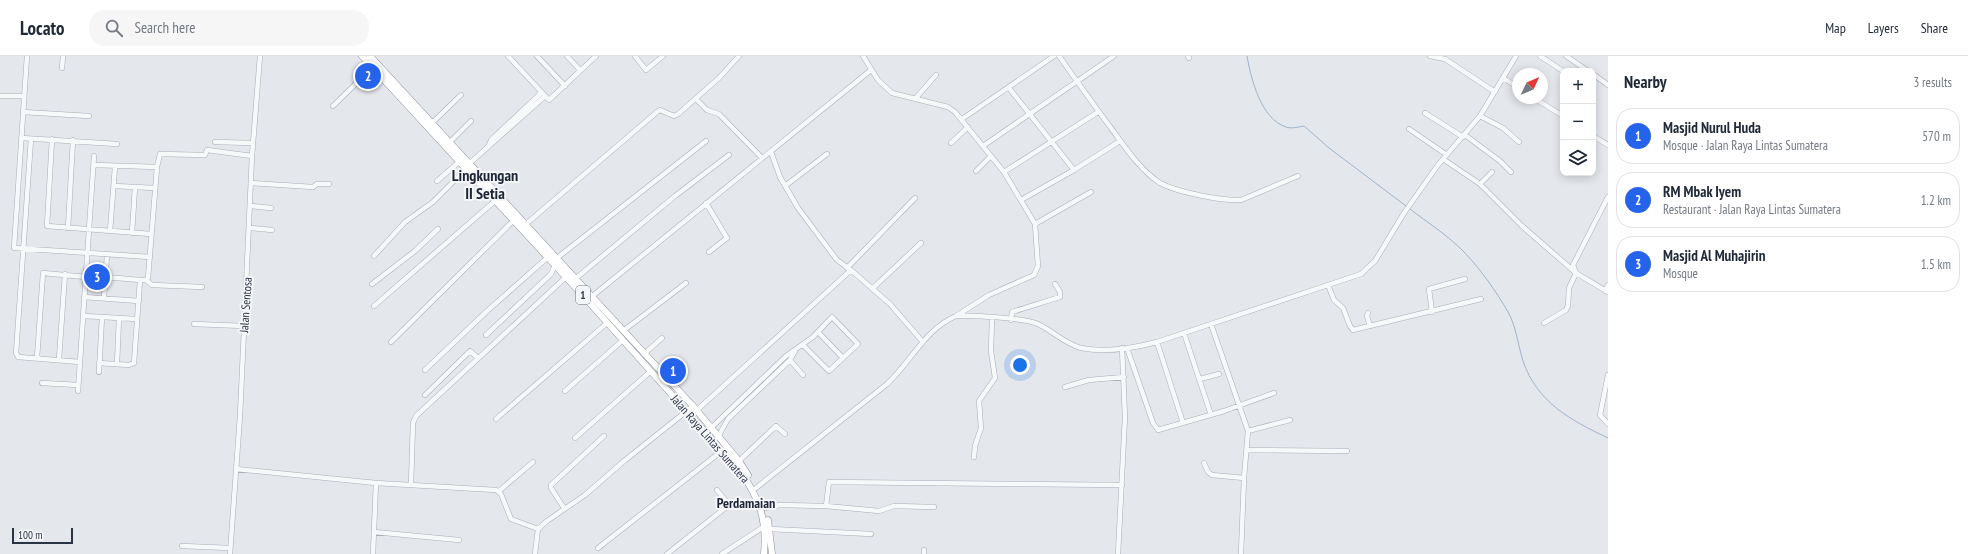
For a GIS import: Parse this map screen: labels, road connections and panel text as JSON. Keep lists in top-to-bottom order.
{
  "streets": {
    "highway": ["1", "Jalan Raya Lintas Sumatera"],
    "street": ["Jalan Sentosa"]
  },
  "districts": ["Lingkungan II Setia", "Perdamaian"],
  "scale_bar": "100 m",
  "north": "top right",
  "page": {
    "header": "Locato",
    "search": "Search here",
    "nav": ["Map", "Layers", "Share"],
    "heading": ["Nearby", "3 results"],
    "pins": ["2", "3", "1"],
    "map_buttons": ["+", "−"],
    "list": [
      {
        "mark": "1",
        "name": "Masjid Nurul Huda",
        "note": "Mosque · Jalan Raya Lintas Sumatera",
        "value": "570 m"
      },
      {
        "mark": "2",
        "name": "RM Mbak Iyem",
        "note": "Restaurant · Jalan Raya Lintas Sumatera",
        "value": "1.2 km"
      },
      {
        "mark": "3",
        "name": "Masjid Al Muhajirin",
        "note": "Mosque",
        "value": "1.5 km"
      }
    ],
    "scale": "100 m"
  }
}
